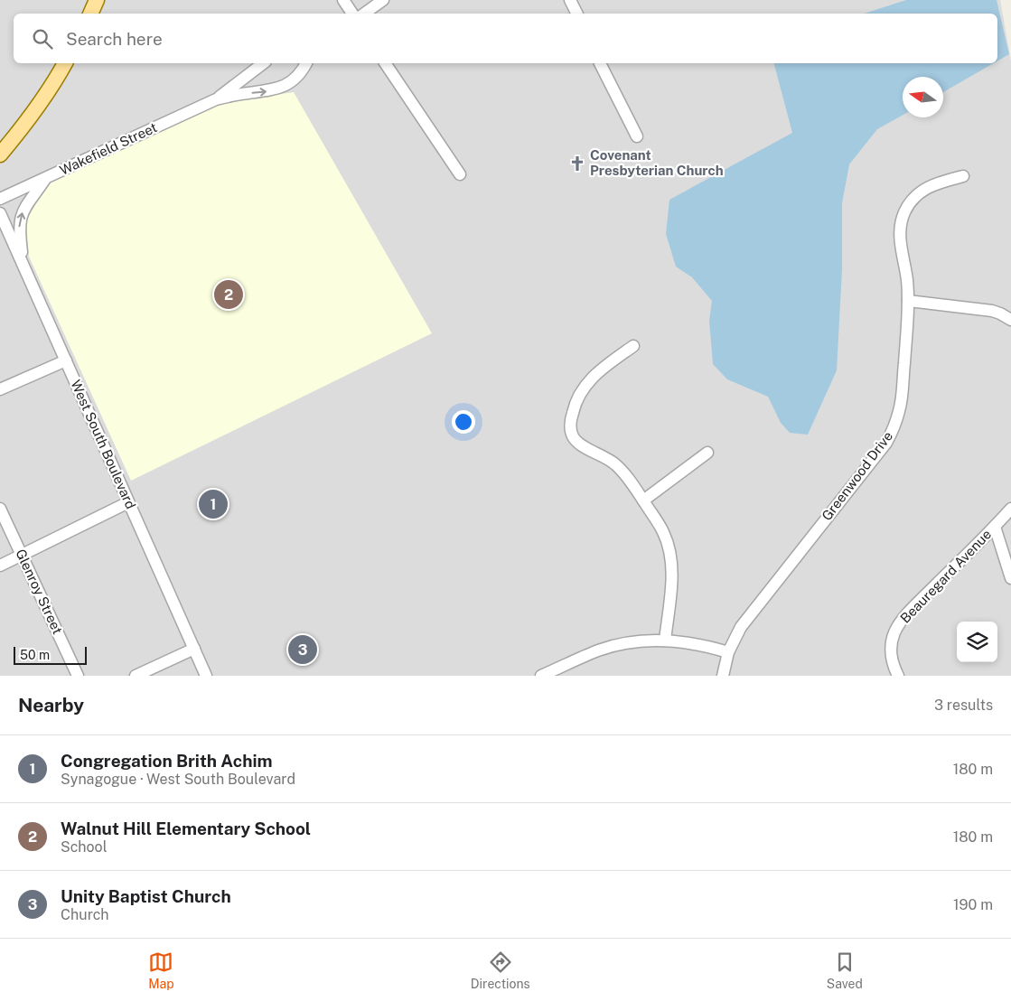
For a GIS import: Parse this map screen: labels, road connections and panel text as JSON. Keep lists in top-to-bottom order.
{
  "streets": {
    "street": [
      "Wakefield Street",
      "West South Boulevard",
      "Greenwood Drive",
      "Beauregard Avenue",
      "Glenroy Street"
    ]
  },
  "places": {
    "church": ["Covenant Presbyterian Church"]
  },
  "scale_bar": "50 m",
  "north": "left",
  "page": {
    "search": "Search here",
    "pins": ["2", "1", "3"],
    "scale": "50 m",
    "heading": ["Nearby", "3 results"],
    "list": [
      {
        "mark": "1",
        "name": "Congregation Brith Achim",
        "note": "Synagogue · West South Boulevard",
        "value": "180 m"
      },
      {
        "mark": "2",
        "name": "Walnut Hill Elementary School",
        "note": "School",
        "value": "180 m"
      },
      {
        "mark": "3",
        "name": "Unity Baptist Church",
        "note": "Church",
        "value": "190 m"
      }
    ],
    "nav": ["Map", "Directions", "Saved"]
  }
}
